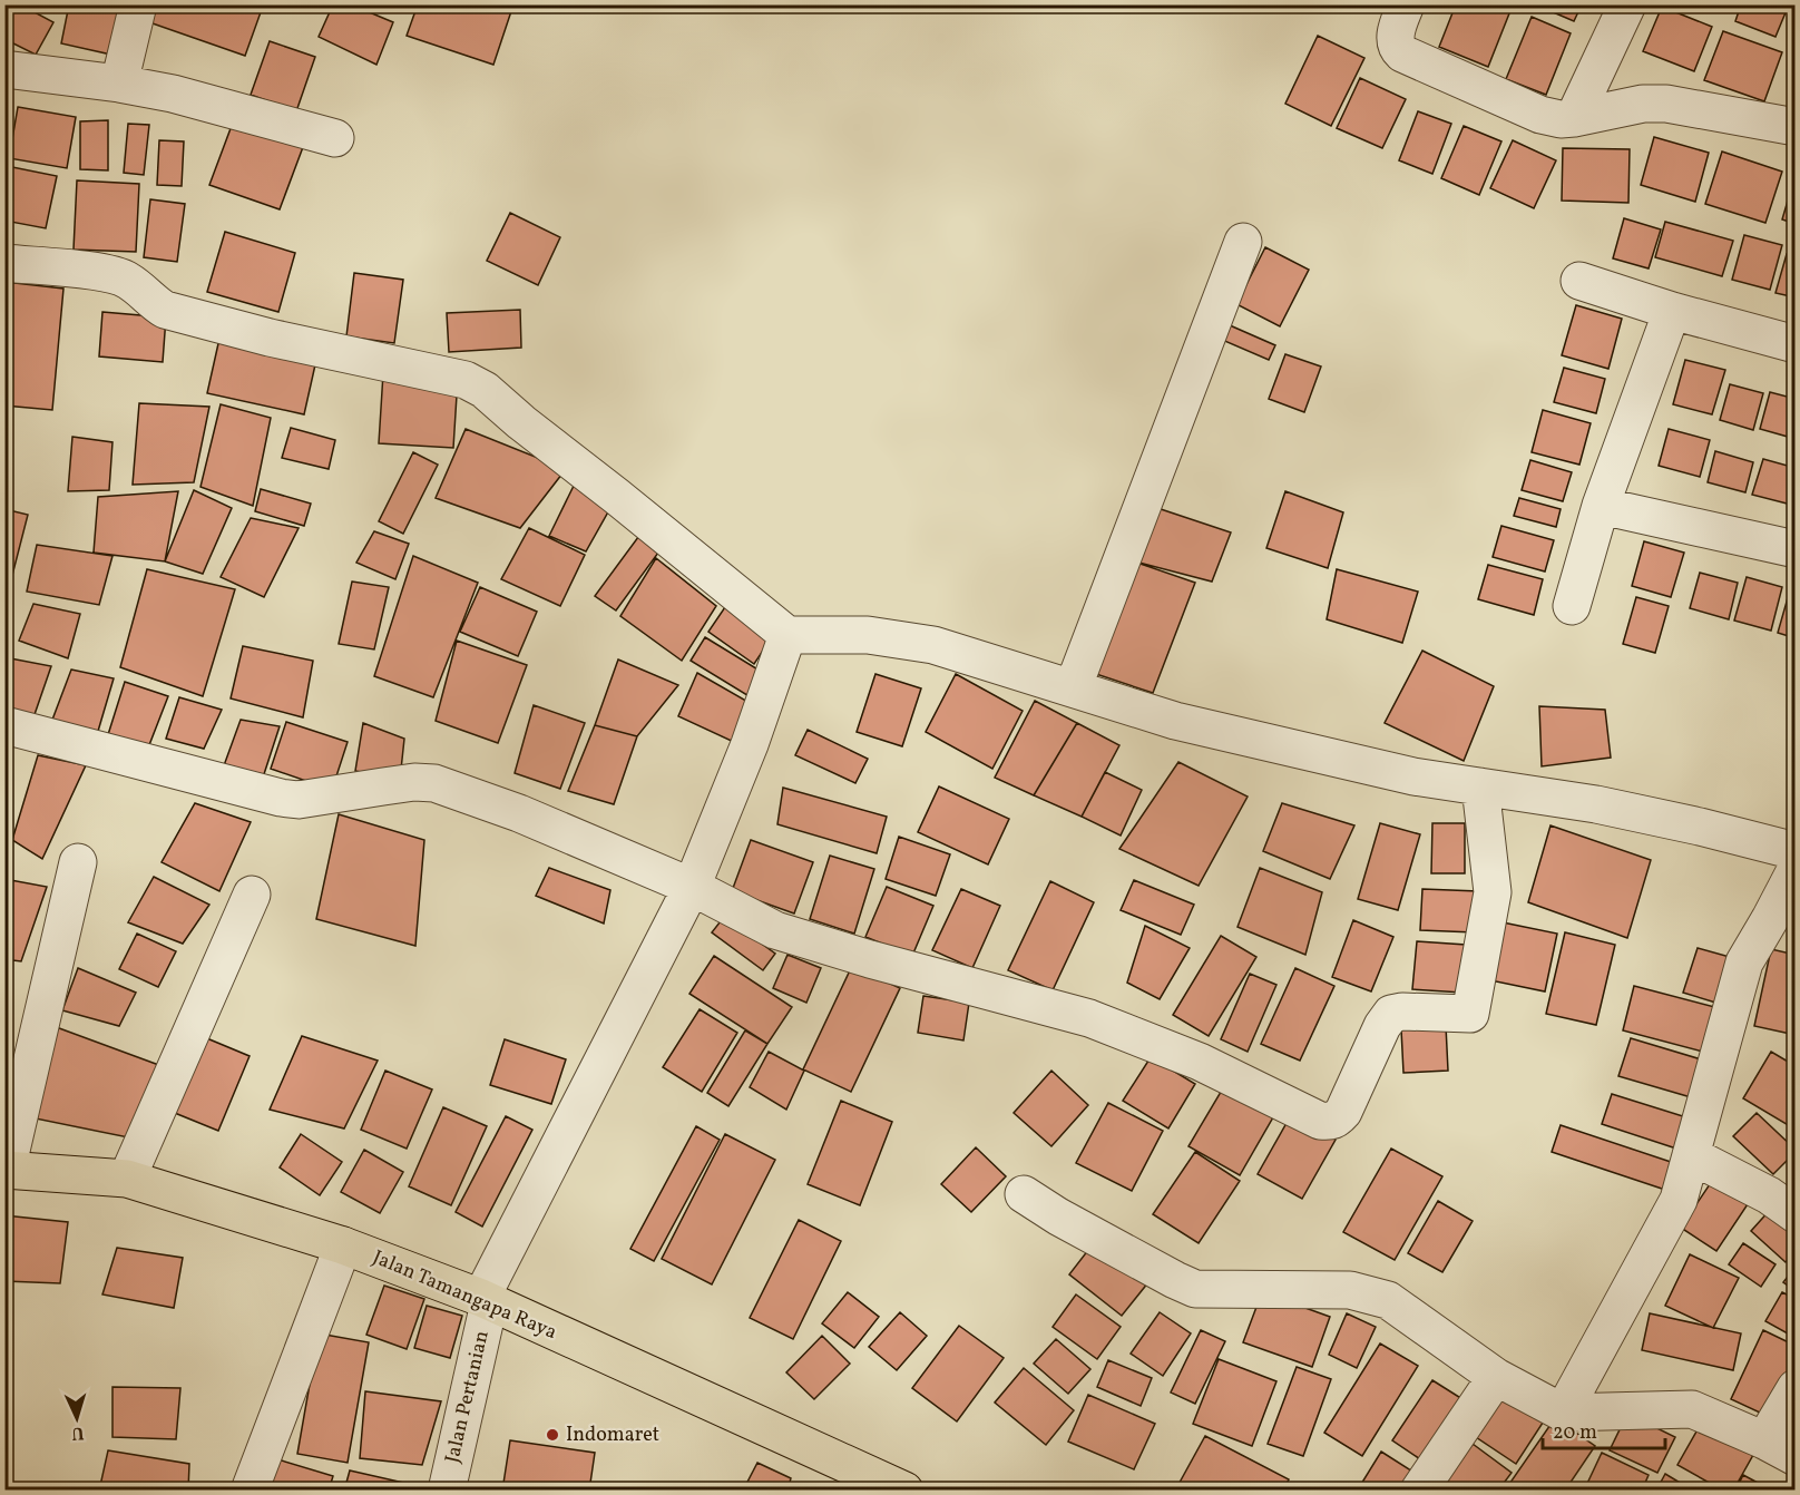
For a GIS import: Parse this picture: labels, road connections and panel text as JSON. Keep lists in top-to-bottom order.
{
  "streets": {
    "main road": ["Jalan Tamangapa Raya"],
    "street": ["Jalan Pertanian"]
  },
  "crossings": [
    ["Jalan Tamangapa Raya", "Jalan Pertanian"]
  ],
  "places": ["Indomaret"],
  "scale_bar": "20 m",
  "north": "bottom"
}
